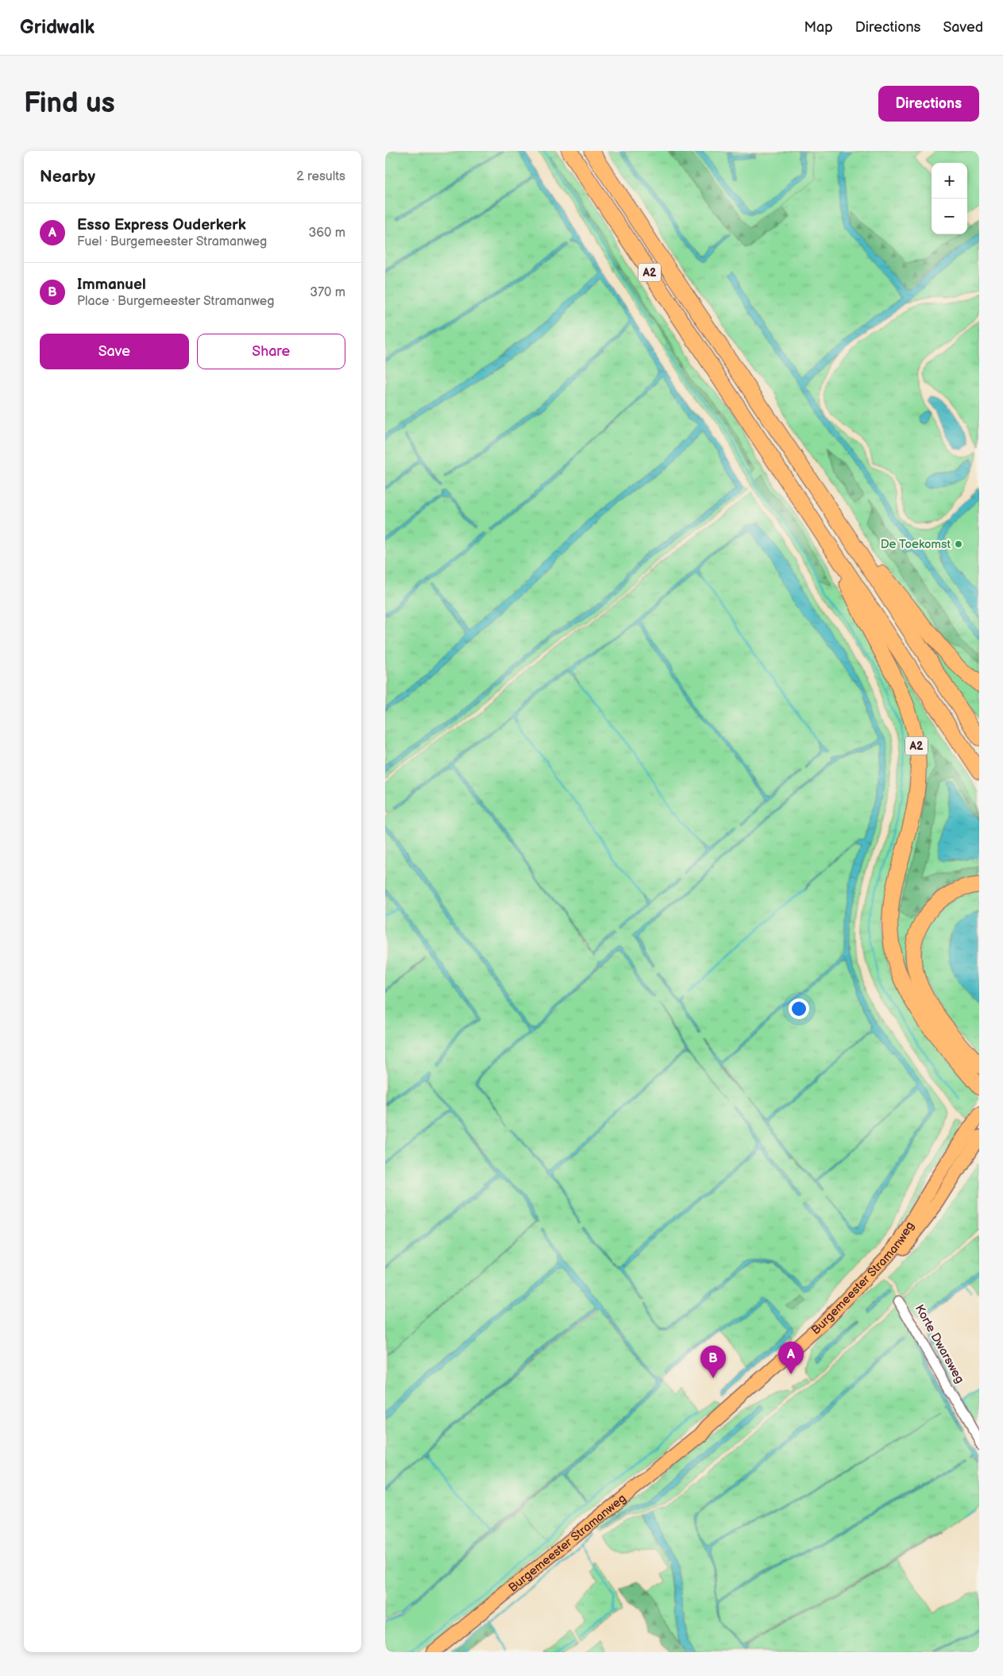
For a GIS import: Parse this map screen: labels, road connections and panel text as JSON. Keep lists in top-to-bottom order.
{
  "streets": {
    "highway": ["A2"],
    "main road": ["Burgemeester Stramanweg"],
    "street": ["Korte Dwarsweg"]
  },
  "places": ["De Toekomst"],
  "page": {
    "header": "Gridwalk",
    "nav": ["Map", "Directions", "Saved"],
    "buttons": [
      "Directions",
      ["Save", "Share"]
    ],
    "title": "Find us",
    "heading": ["Nearby", "2 results"],
    "map_buttons": ["+", "−"],
    "list": [
      {
        "mark": "A",
        "name": "Esso Express Ouderkerk",
        "note": "Fuel · Burgemeester Stramanweg",
        "value": "360 m"
      },
      {
        "mark": "B",
        "name": "Immanuel",
        "note": "Place · Burgemeester Stramanweg",
        "value": "370 m"
      }
    ],
    "pins": ["A", "B"]
  }
}
